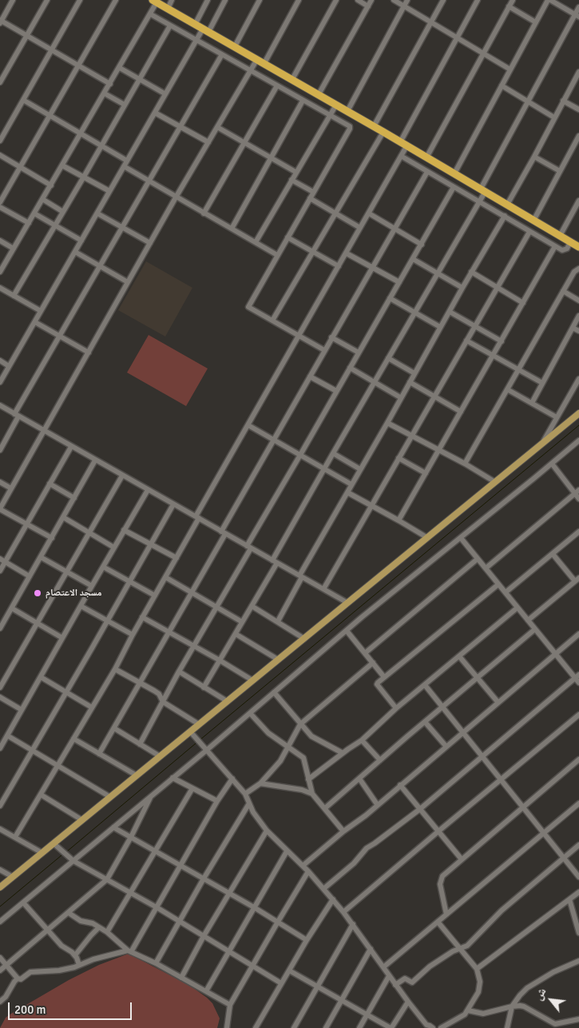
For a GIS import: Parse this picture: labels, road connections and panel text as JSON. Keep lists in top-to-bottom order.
{
  "places": ["مسجد الاعتصام"],
  "scale_bar": "200 m",
  "north": "top left"
}
